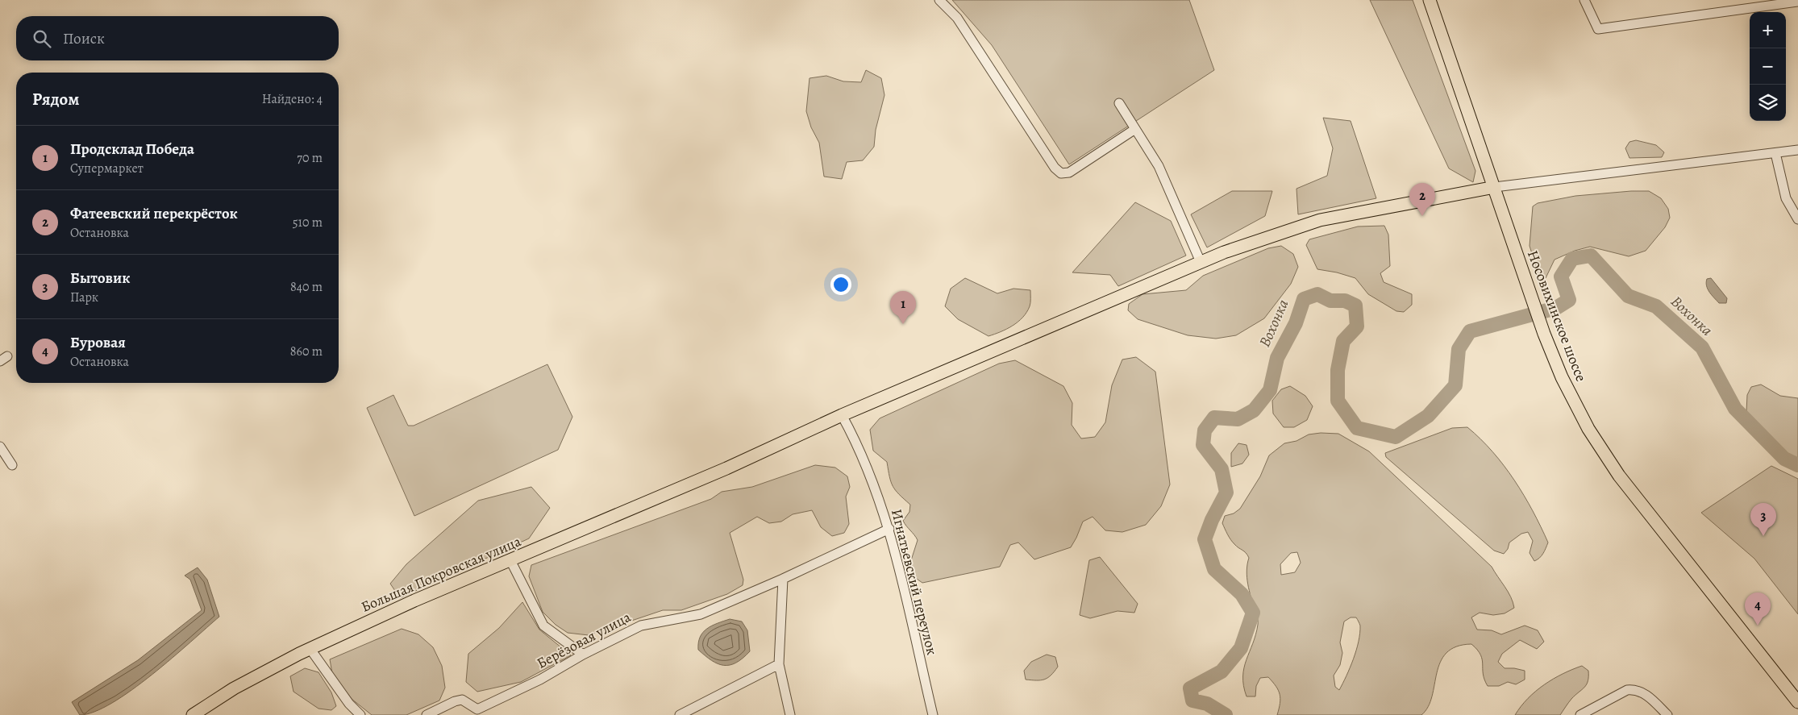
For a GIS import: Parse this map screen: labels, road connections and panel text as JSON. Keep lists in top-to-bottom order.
{
  "streets": {
    "main road": ["Носовихинское шоссе", "Большая Покровская улица"],
    "street": ["Игнатьевский переулок", "Берёзовая улица"]
  },
  "crossings": [
    ["Носовихинское шоссе", "Большая Покровская улица"],
    ["Большая Покровская улица", "Игнатьевский переулок"],
    ["Игнатьевский переулок", "Берёзовая улица"]
  ],
  "water": ["Вохонка"],
  "page": {
    "map_buttons": ["+", "−"],
    "search": "Поиск",
    "heading": ["Рядом", "Найдено: 4"],
    "list": [
      {
        "mark": "1",
        "name": "Продсклад Победа",
        "note": "Супермаркет",
        "value": "70 m"
      },
      {
        "mark": "2",
        "name": "Фатеевский перекрёсток",
        "note": "Остановка",
        "value": "510 m"
      },
      {
        "mark": "3",
        "name": "Бытовик",
        "note": "Парк",
        "value": "840 m"
      },
      {
        "mark": "4",
        "name": "Буровая",
        "note": "Остановка",
        "value": "860 m"
      }
    ],
    "pins": [
      "2",
      "1",
      "3",
      "4"
    ]
  }
}
